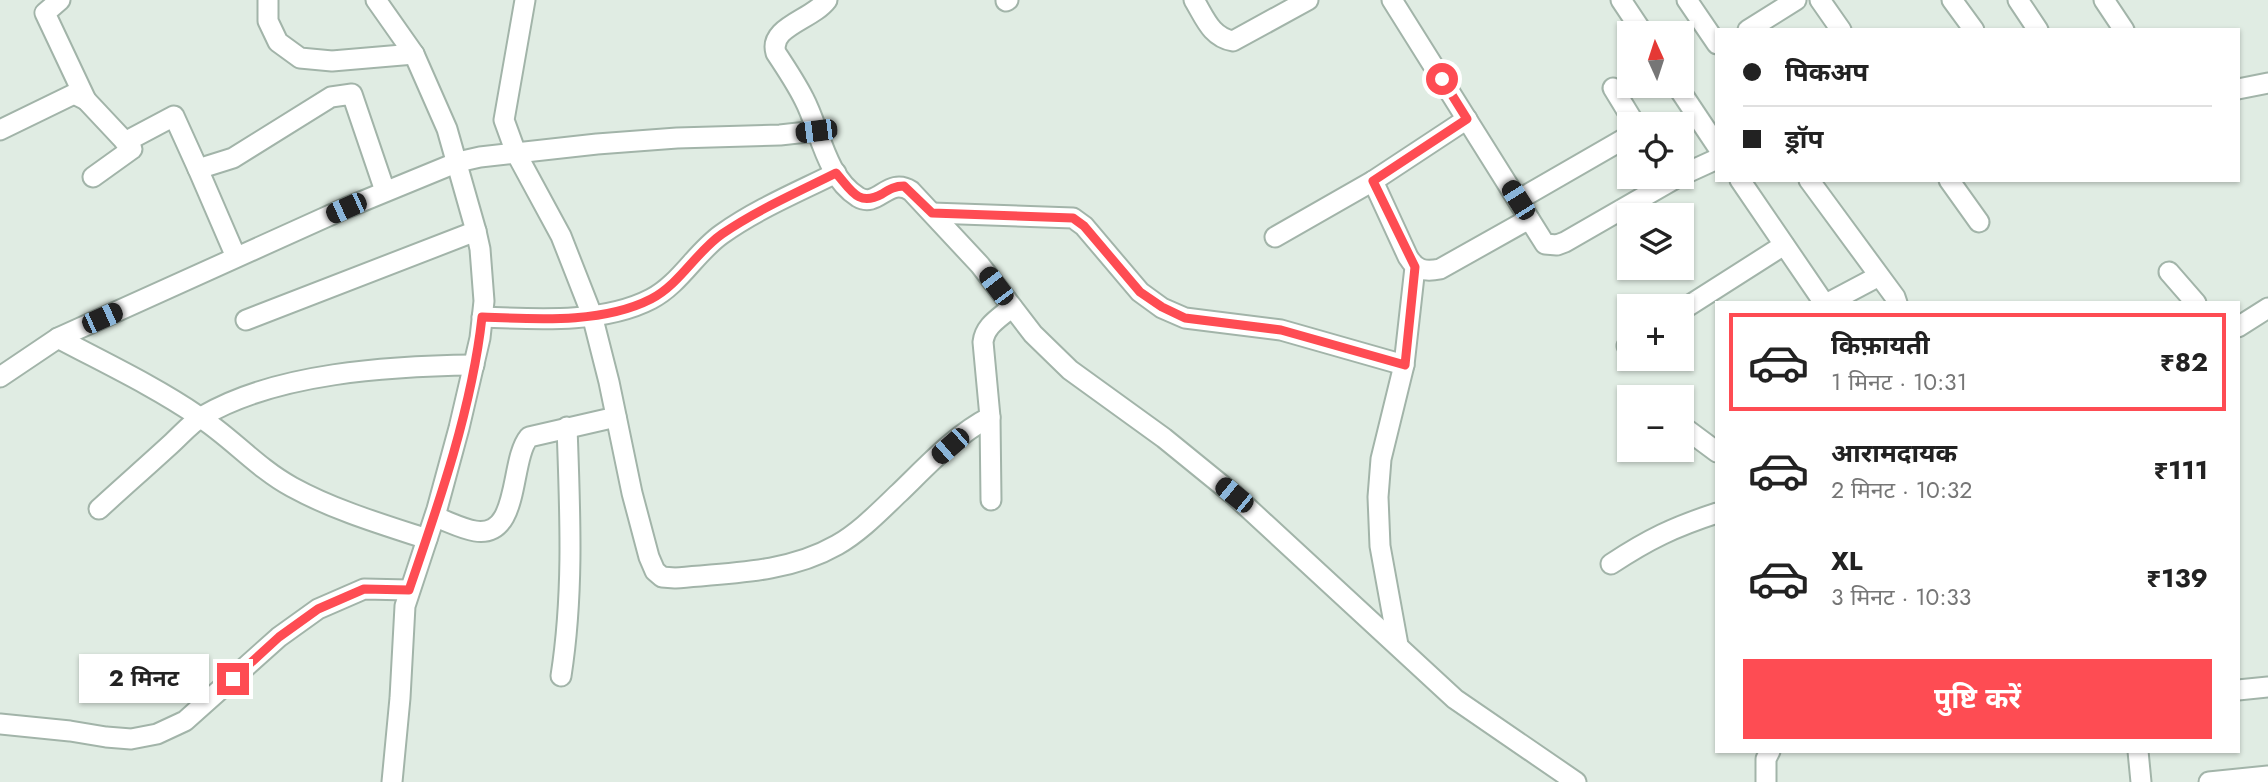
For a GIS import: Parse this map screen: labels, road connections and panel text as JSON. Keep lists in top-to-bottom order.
{
  "north": "top",
  "page": {
    "map_buttons": ["+", "−"],
    "banner": ["पिकअप", "ड्रॉप"],
    "list": [
      {
        "name": "किफ़ायती",
        "note": "1 मिनट · 10:31",
        "value": "₹82"
      },
      {
        "name": "आरामदायक",
        "note": "2 मिनट · 10:32",
        "value": "₹111"
      },
      {
        "name": "XL",
        "note": "3 मिनट · 10:33",
        "value": "₹139"
      }
    ],
    "buttons": "पुष्टि करें",
    "bubble": "2 मिनट"
  }
}
